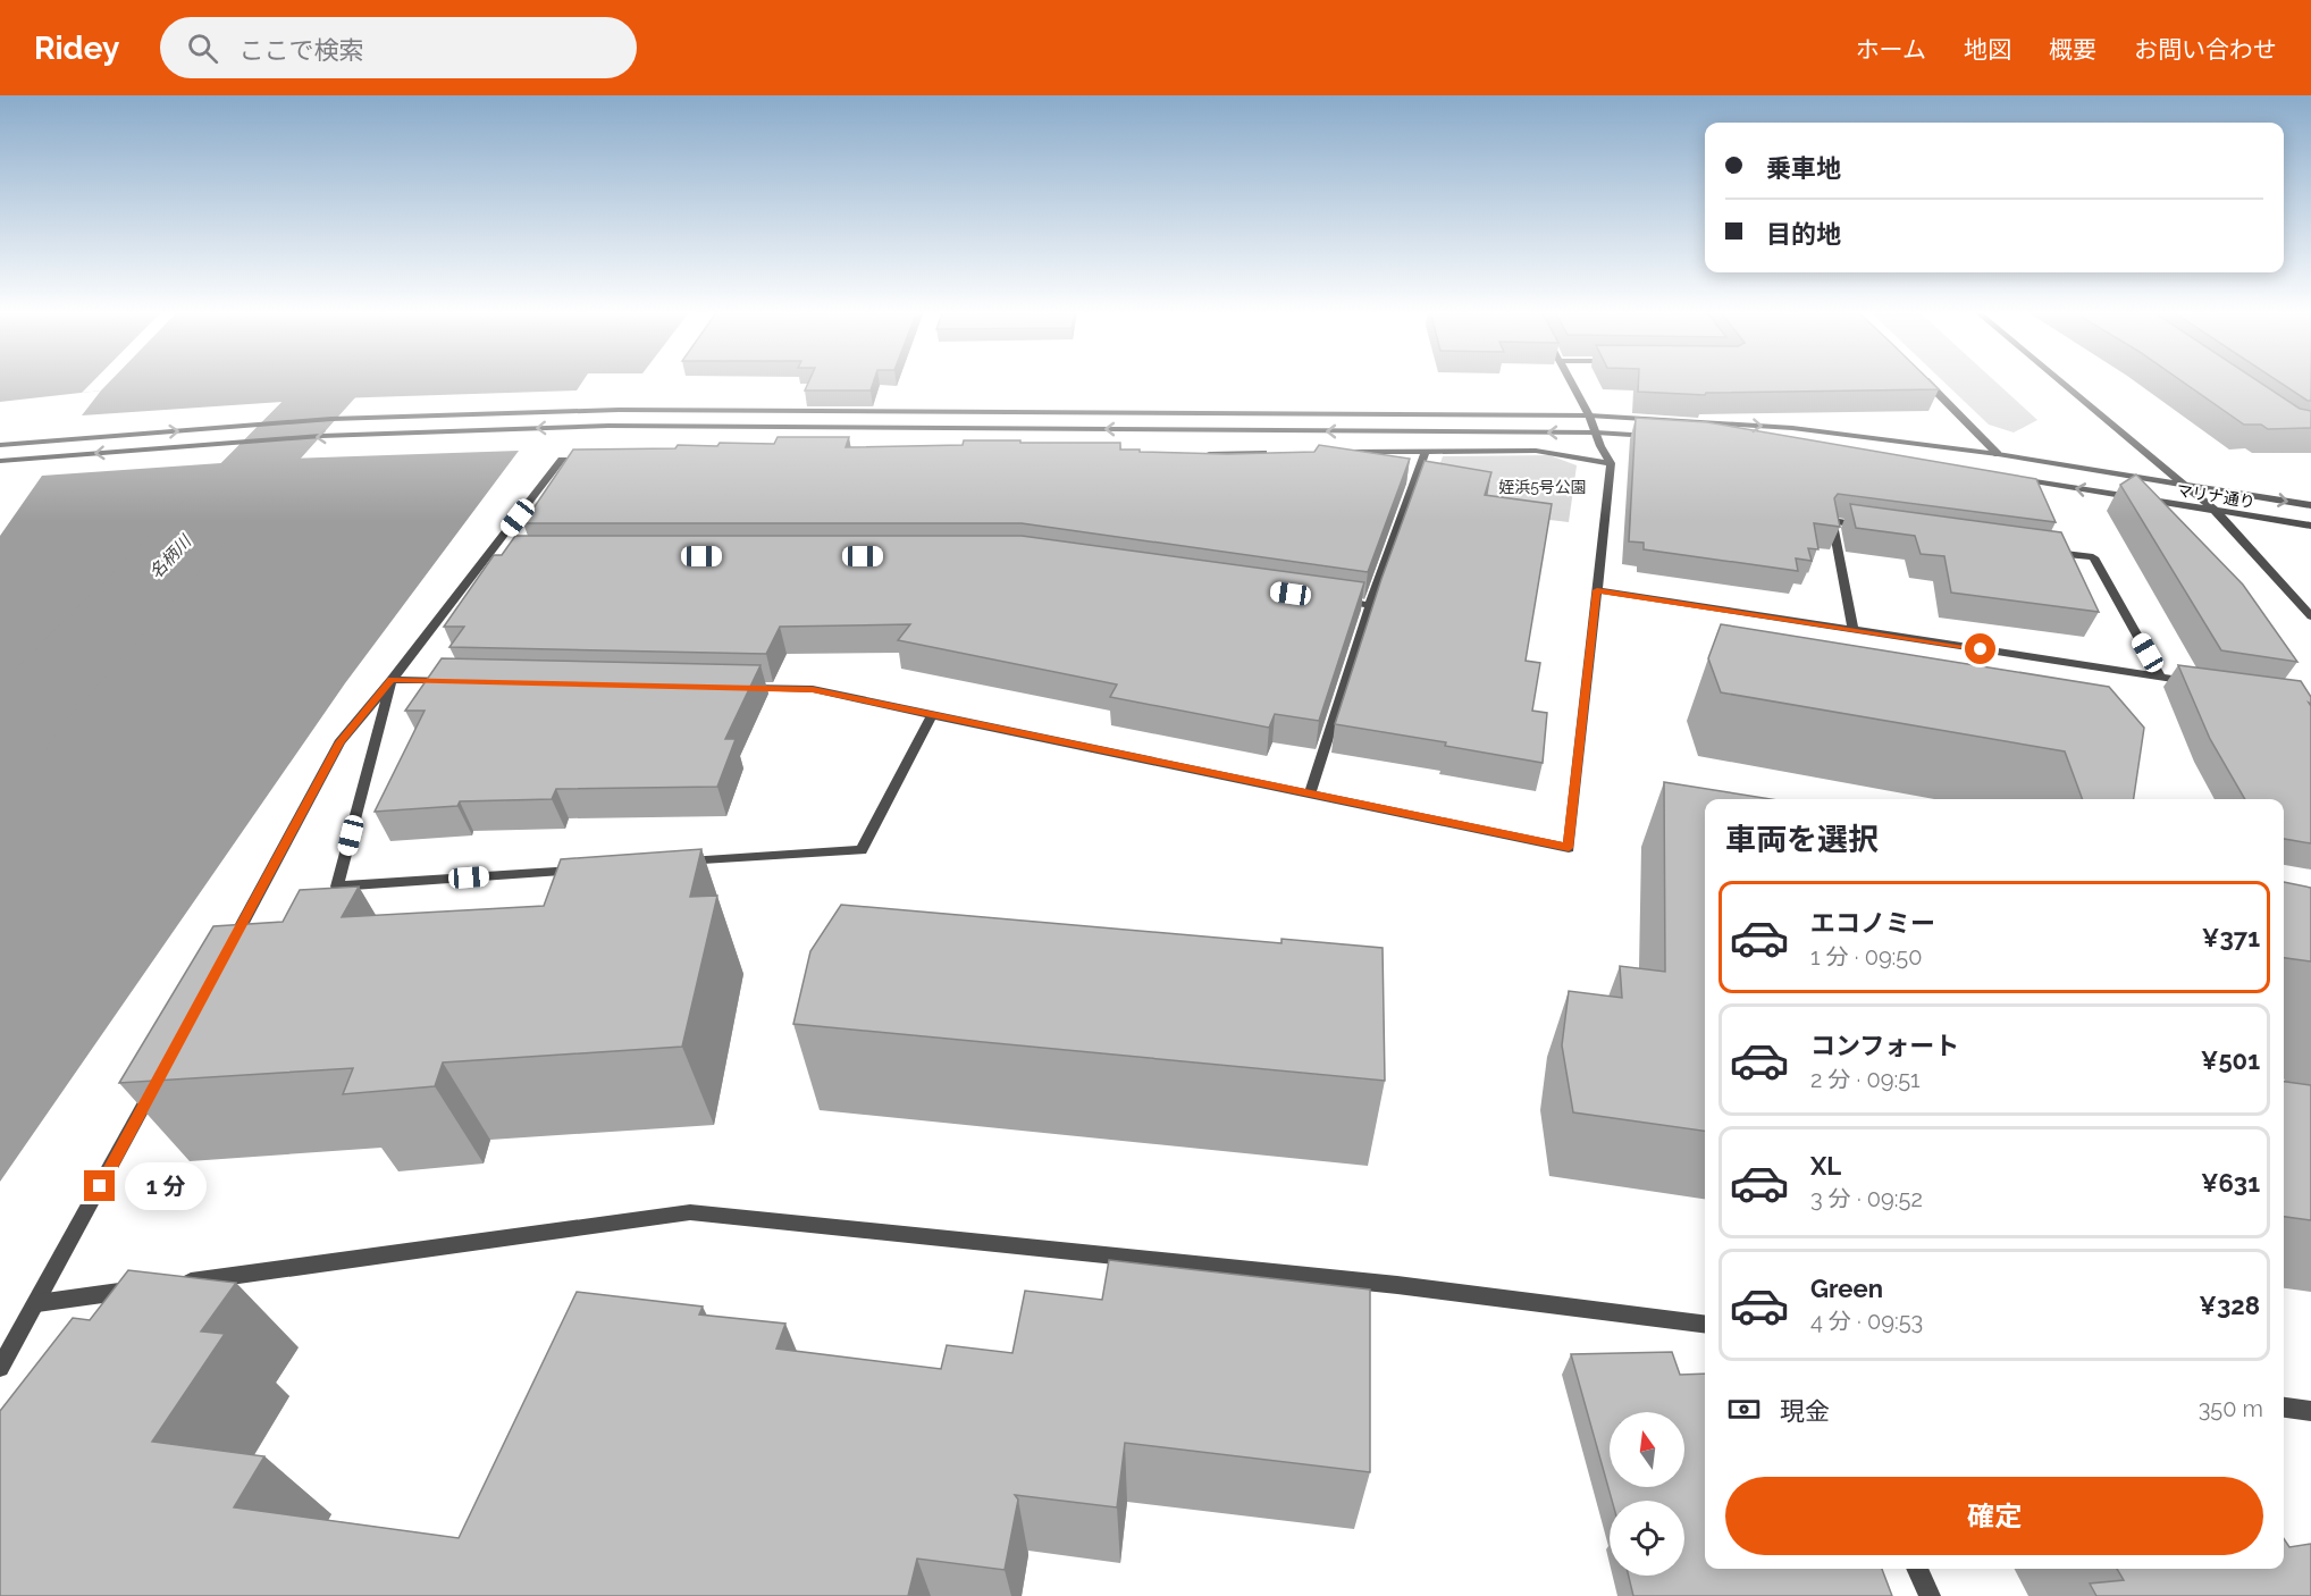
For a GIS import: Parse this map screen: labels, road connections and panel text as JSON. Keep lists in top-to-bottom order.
{
  "streets": {
    "street": ["マリナ通り"]
  },
  "water": ["名柄川"],
  "parks": ["姪浜5号公園"],
  "north": "top",
  "page": {
    "header": "Ridey",
    "search": "ここで検索",
    "nav": [
      "ホーム",
      "地図",
      "概要",
      "お問い合わせ"
    ],
    "banner": ["乗車地", "目的地"],
    "heading": "車両を選択",
    "list": [
      {
        "name": "エコノミー",
        "note": "1 分 · 09:50",
        "value": "¥371"
      },
      {
        "name": "コンフォート",
        "note": "2 分 · 09:51",
        "value": "¥501"
      },
      {
        "name": "XL",
        "note": "3 分 · 09:52",
        "value": "¥631"
      },
      {
        "name": "Green",
        "note": "4 分 · 09:53",
        "value": "¥328"
      }
    ],
    "bubble": "1 分",
    "pay": ["現金", "350 m"],
    "buttons": "確定"
  }
}
